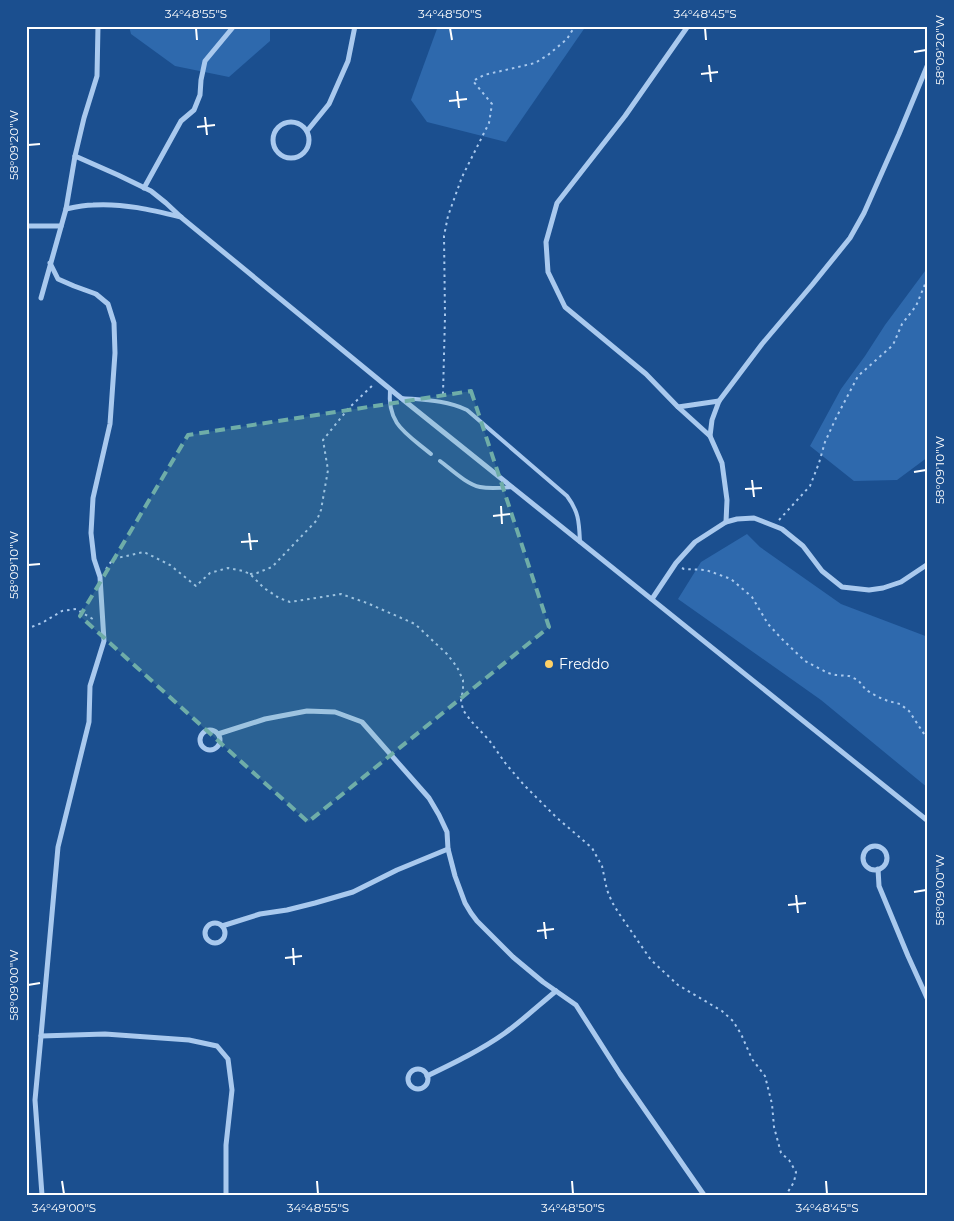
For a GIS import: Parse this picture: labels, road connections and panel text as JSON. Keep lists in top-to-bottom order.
{
  "places": ["Freddo"],
  "coordinates": [
    "34°48'55\"S",
    "34°48'50\"S",
    "34°48'45\"S",
    "58°09'20\"W",
    "58°09'10\"W",
    "58°09'00\"W",
    "34°49'00\"S"
  ]
}
